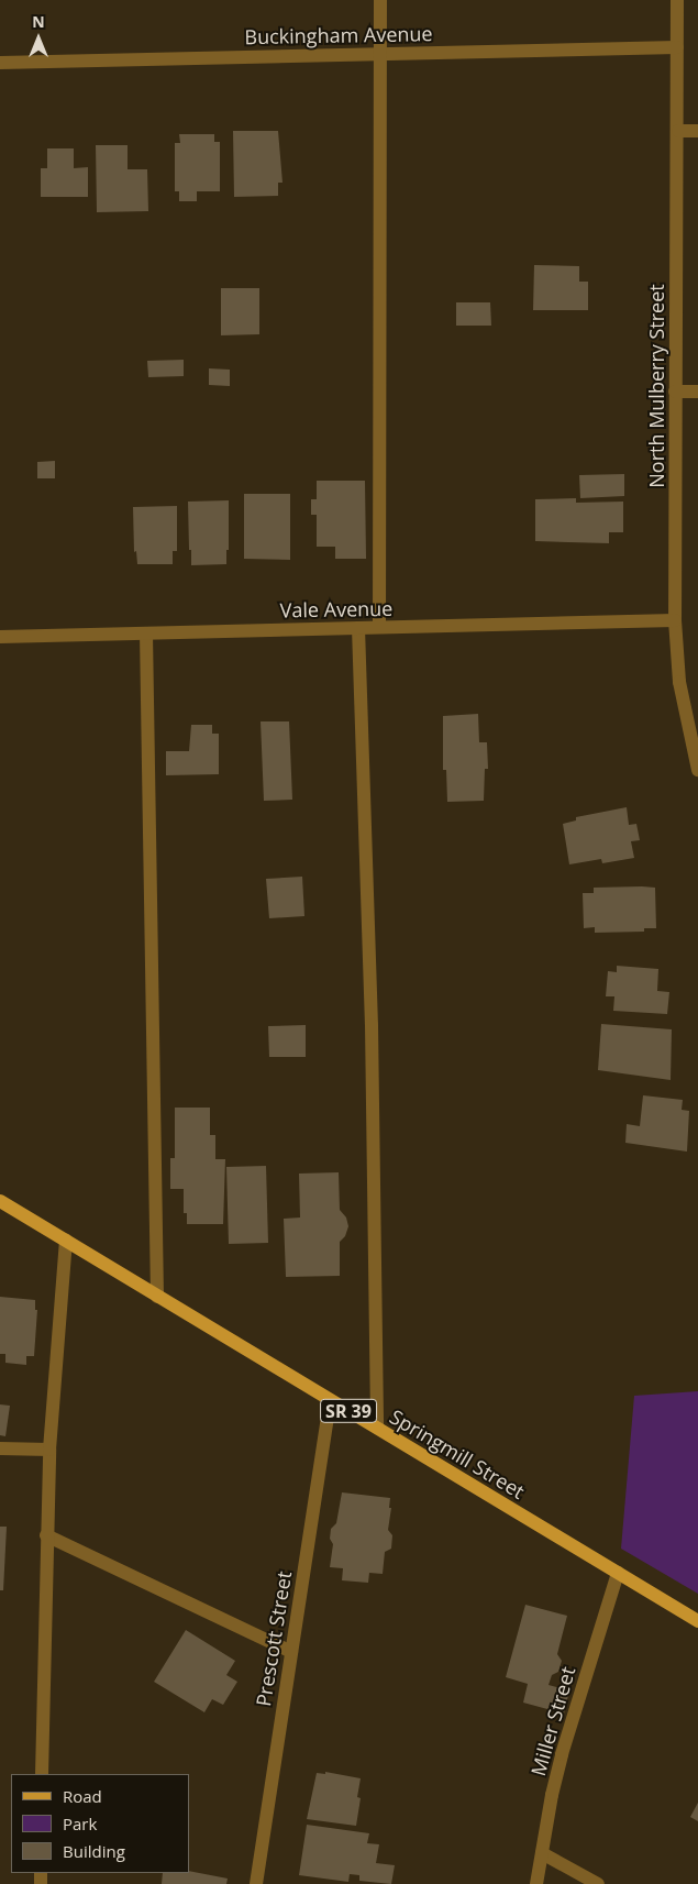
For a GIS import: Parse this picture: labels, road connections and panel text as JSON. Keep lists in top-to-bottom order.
{
  "streets": {
    "main road": ["SR 39", "Springmill Street"],
    "street": [
      "Buckingham Avenue",
      "North Mulberry Street",
      "Vale Avenue",
      "Prescott Street",
      "Miller Street"
    ]
  },
  "crossings": [
    ["Buckingham Avenue", "North Mulberry Street"],
    ["North Mulberry Street", "Vale Avenue"],
    ["Springmill Street", "Prescott Street"],
    ["Springmill Street", "Miller Street"]
  ],
  "legend": ["Road", "Park", "Building"],
  "north": "top"
}
